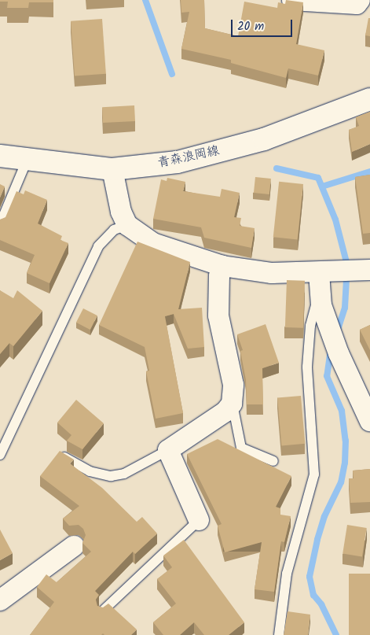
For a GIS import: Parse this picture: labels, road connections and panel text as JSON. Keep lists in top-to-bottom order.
{
  "streets": {
    "main road": ["青森浪岡線"]
  },
  "scale_bar": "20 m"
}
